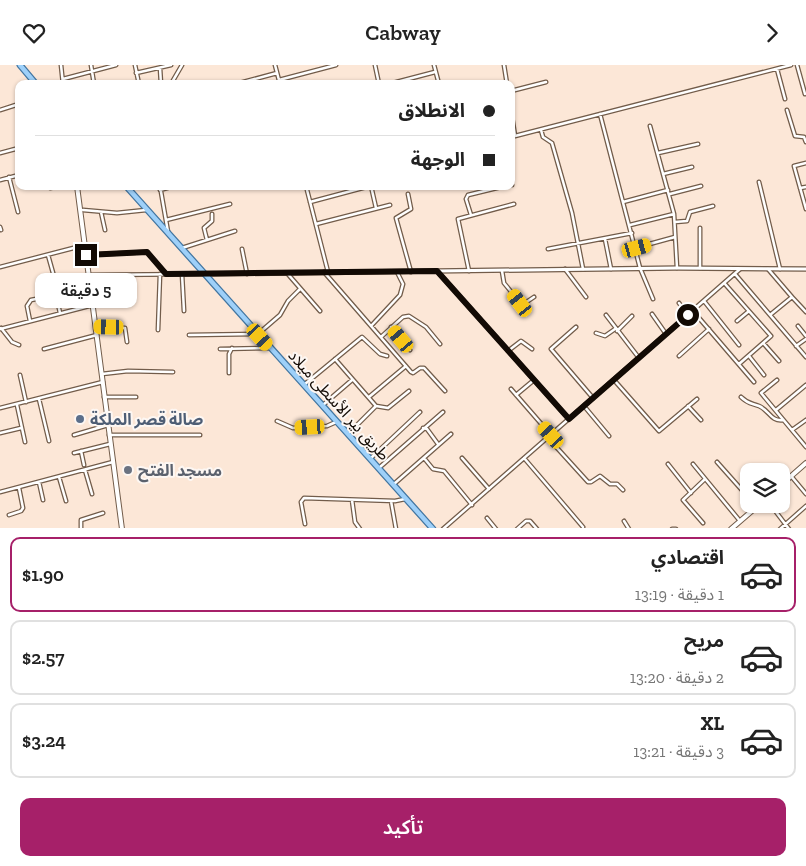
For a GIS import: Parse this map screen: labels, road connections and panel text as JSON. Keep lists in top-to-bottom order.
{
  "streets": {
    "main road": ["طريق بير الأسطى ميلاد"]
  },
  "places": ["صالة قصر الملكة", "مسجد الفتح"],
  "page": {
    "header": "Cabway",
    "banner": ["الانطلاق", "الوجهة"],
    "bubble": "5 دقيقة",
    "list": [
      {
        "name": "اقتصادي",
        "note": "1 دقيقة · 13:19",
        "value": "$1.90"
      },
      {
        "name": "مريح",
        "note": "2 دقيقة · 13:20",
        "value": "$2.57"
      },
      {
        "name": "XL",
        "note": "3 دقيقة · 13:21",
        "value": "$3.24"
      }
    ],
    "buttons": "تأكيد"
  }
}
